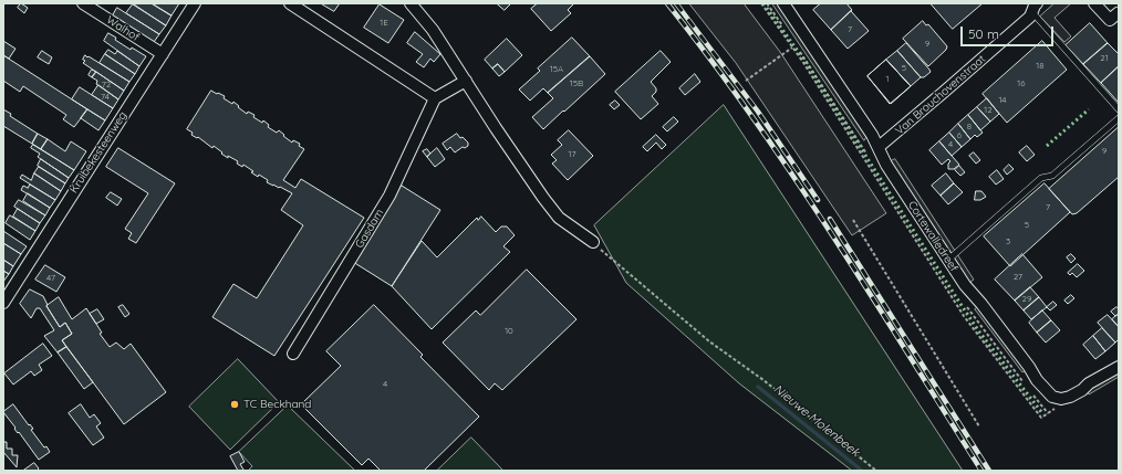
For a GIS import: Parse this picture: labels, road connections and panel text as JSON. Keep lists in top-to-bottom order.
{
  "streets": {
    "street": [
      "Walhof",
      "Van Brouchovenstraat",
      "Kruibekesteenweg",
      "Gasdam",
      "Cortewalledreef"
    ]
  },
  "crossings": [
    ["Walhof", "Kruibekesteenweg"],
    ["Van Brouchovenstraat", "Cortewalledreef"]
  ],
  "water": ["Nieuwe Molenbeek"],
  "places": ["TC Beckhand"],
  "house_numbers": [
    "1E",
    "7",
    "9",
    "21",
    "18",
    "5",
    "15A",
    "1",
    "15B",
    "16",
    "72",
    "74",
    "14",
    "12",
    "8",
    "6",
    "4",
    "9",
    "17",
    "7",
    "5",
    "3",
    "27",
    "47",
    "29",
    "10",
    "4"
  ],
  "scale_bar": "50 m"
}
